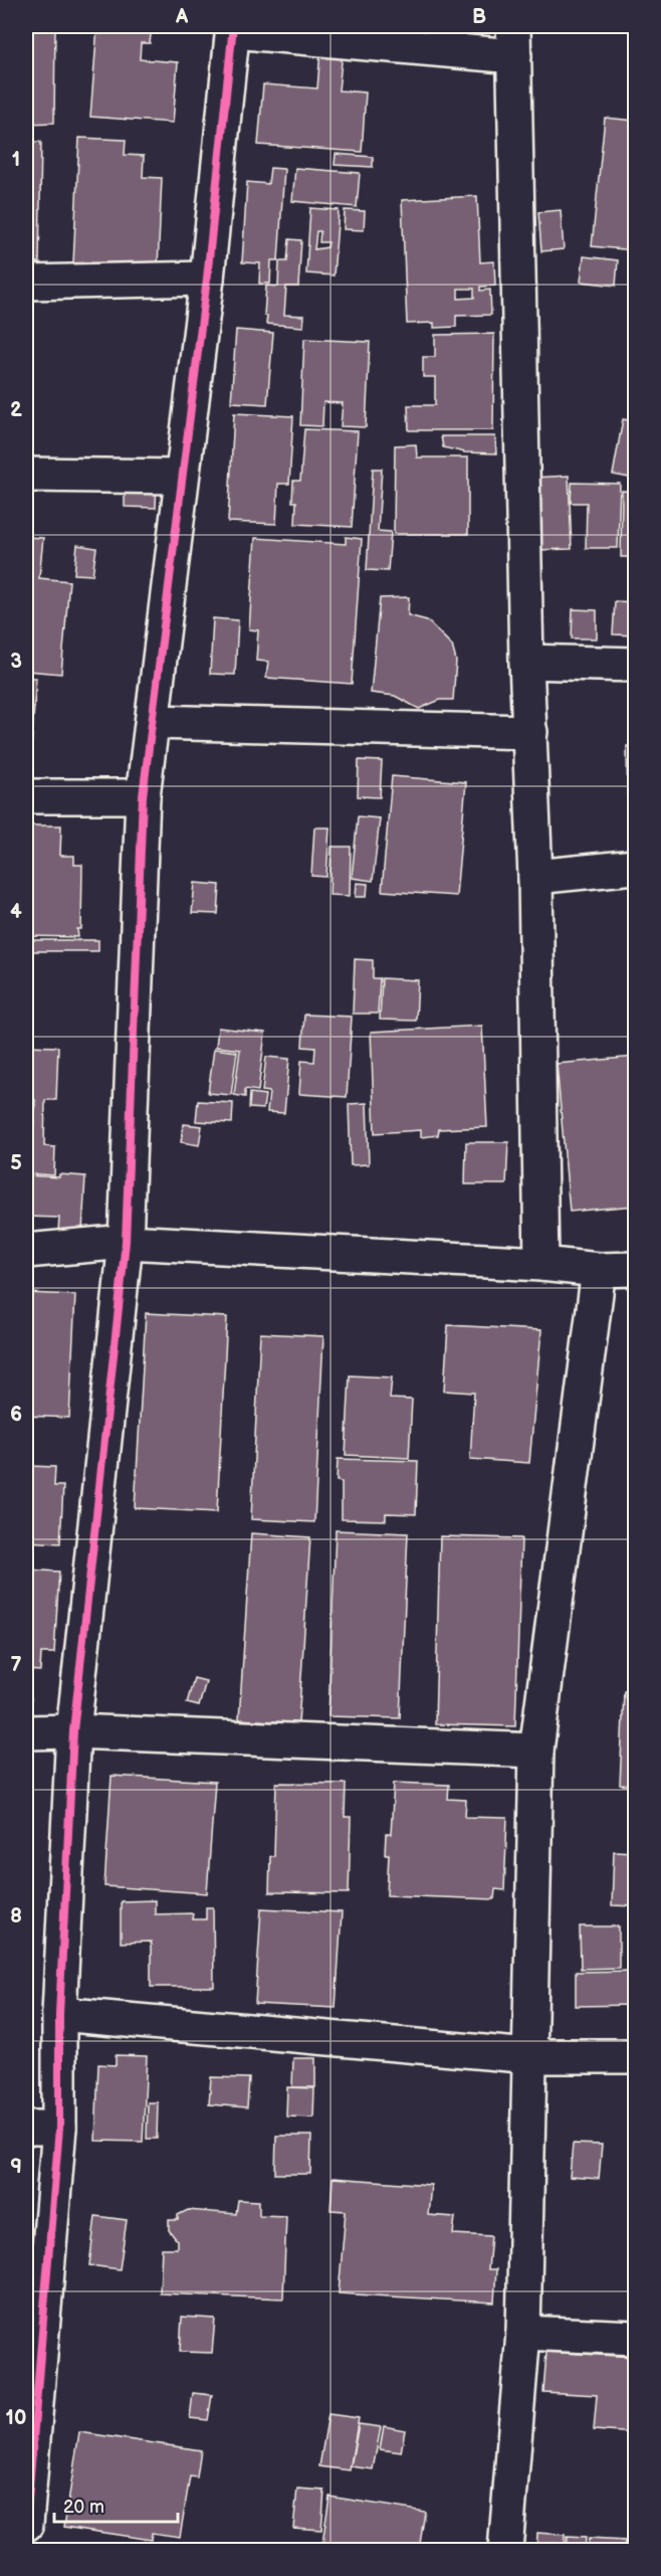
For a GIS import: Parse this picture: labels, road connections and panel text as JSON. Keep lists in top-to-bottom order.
{
  "scale_bar": "20 m",
  "grid": {
    "columns": ["A", "B"],
    "rows": [
      "1",
      "2",
      "3",
      "4",
      "5",
      "6",
      "7",
      "8",
      "9",
      "10"
    ]
  }
}
